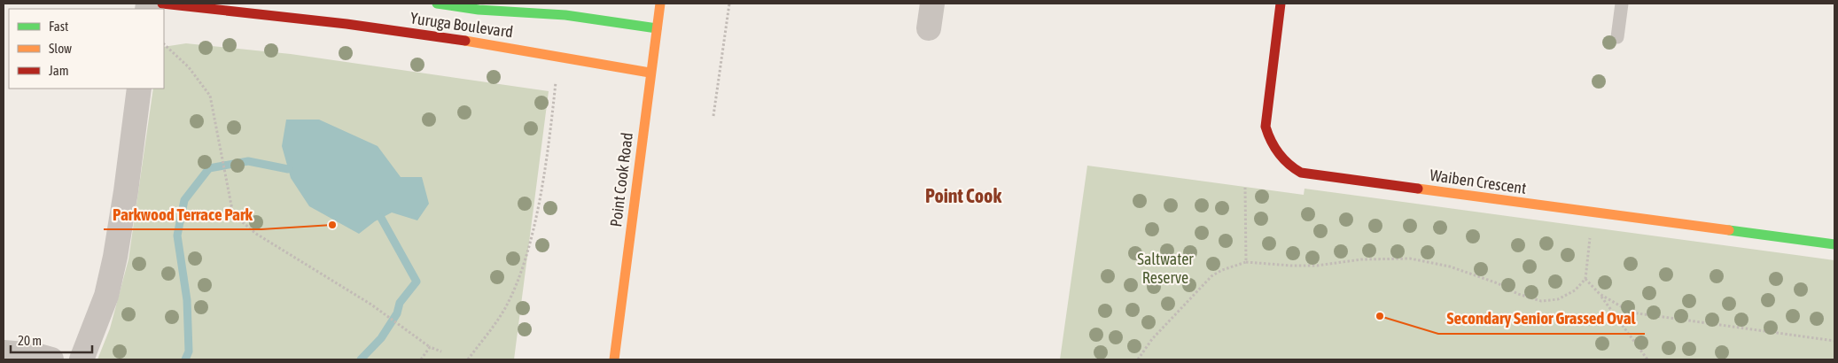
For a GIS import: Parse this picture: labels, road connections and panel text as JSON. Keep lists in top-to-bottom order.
{
  "streets": {
    "street": ["Yuruga Boulevard", "Point Cook Road", "Waiben Crescent"]
  },
  "crossings": [
    ["Yuruga Boulevard", "Point Cook Road"]
  ],
  "districts": ["Point Cook"],
  "parks": ["Saltwater Reserve"],
  "places": ["Parkwood Terrace Park", "Secondary Senior Grassed Oval"],
  "legend": ["Fast", "Slow", "Jam"],
  "scale_bar": "20 m"
}
